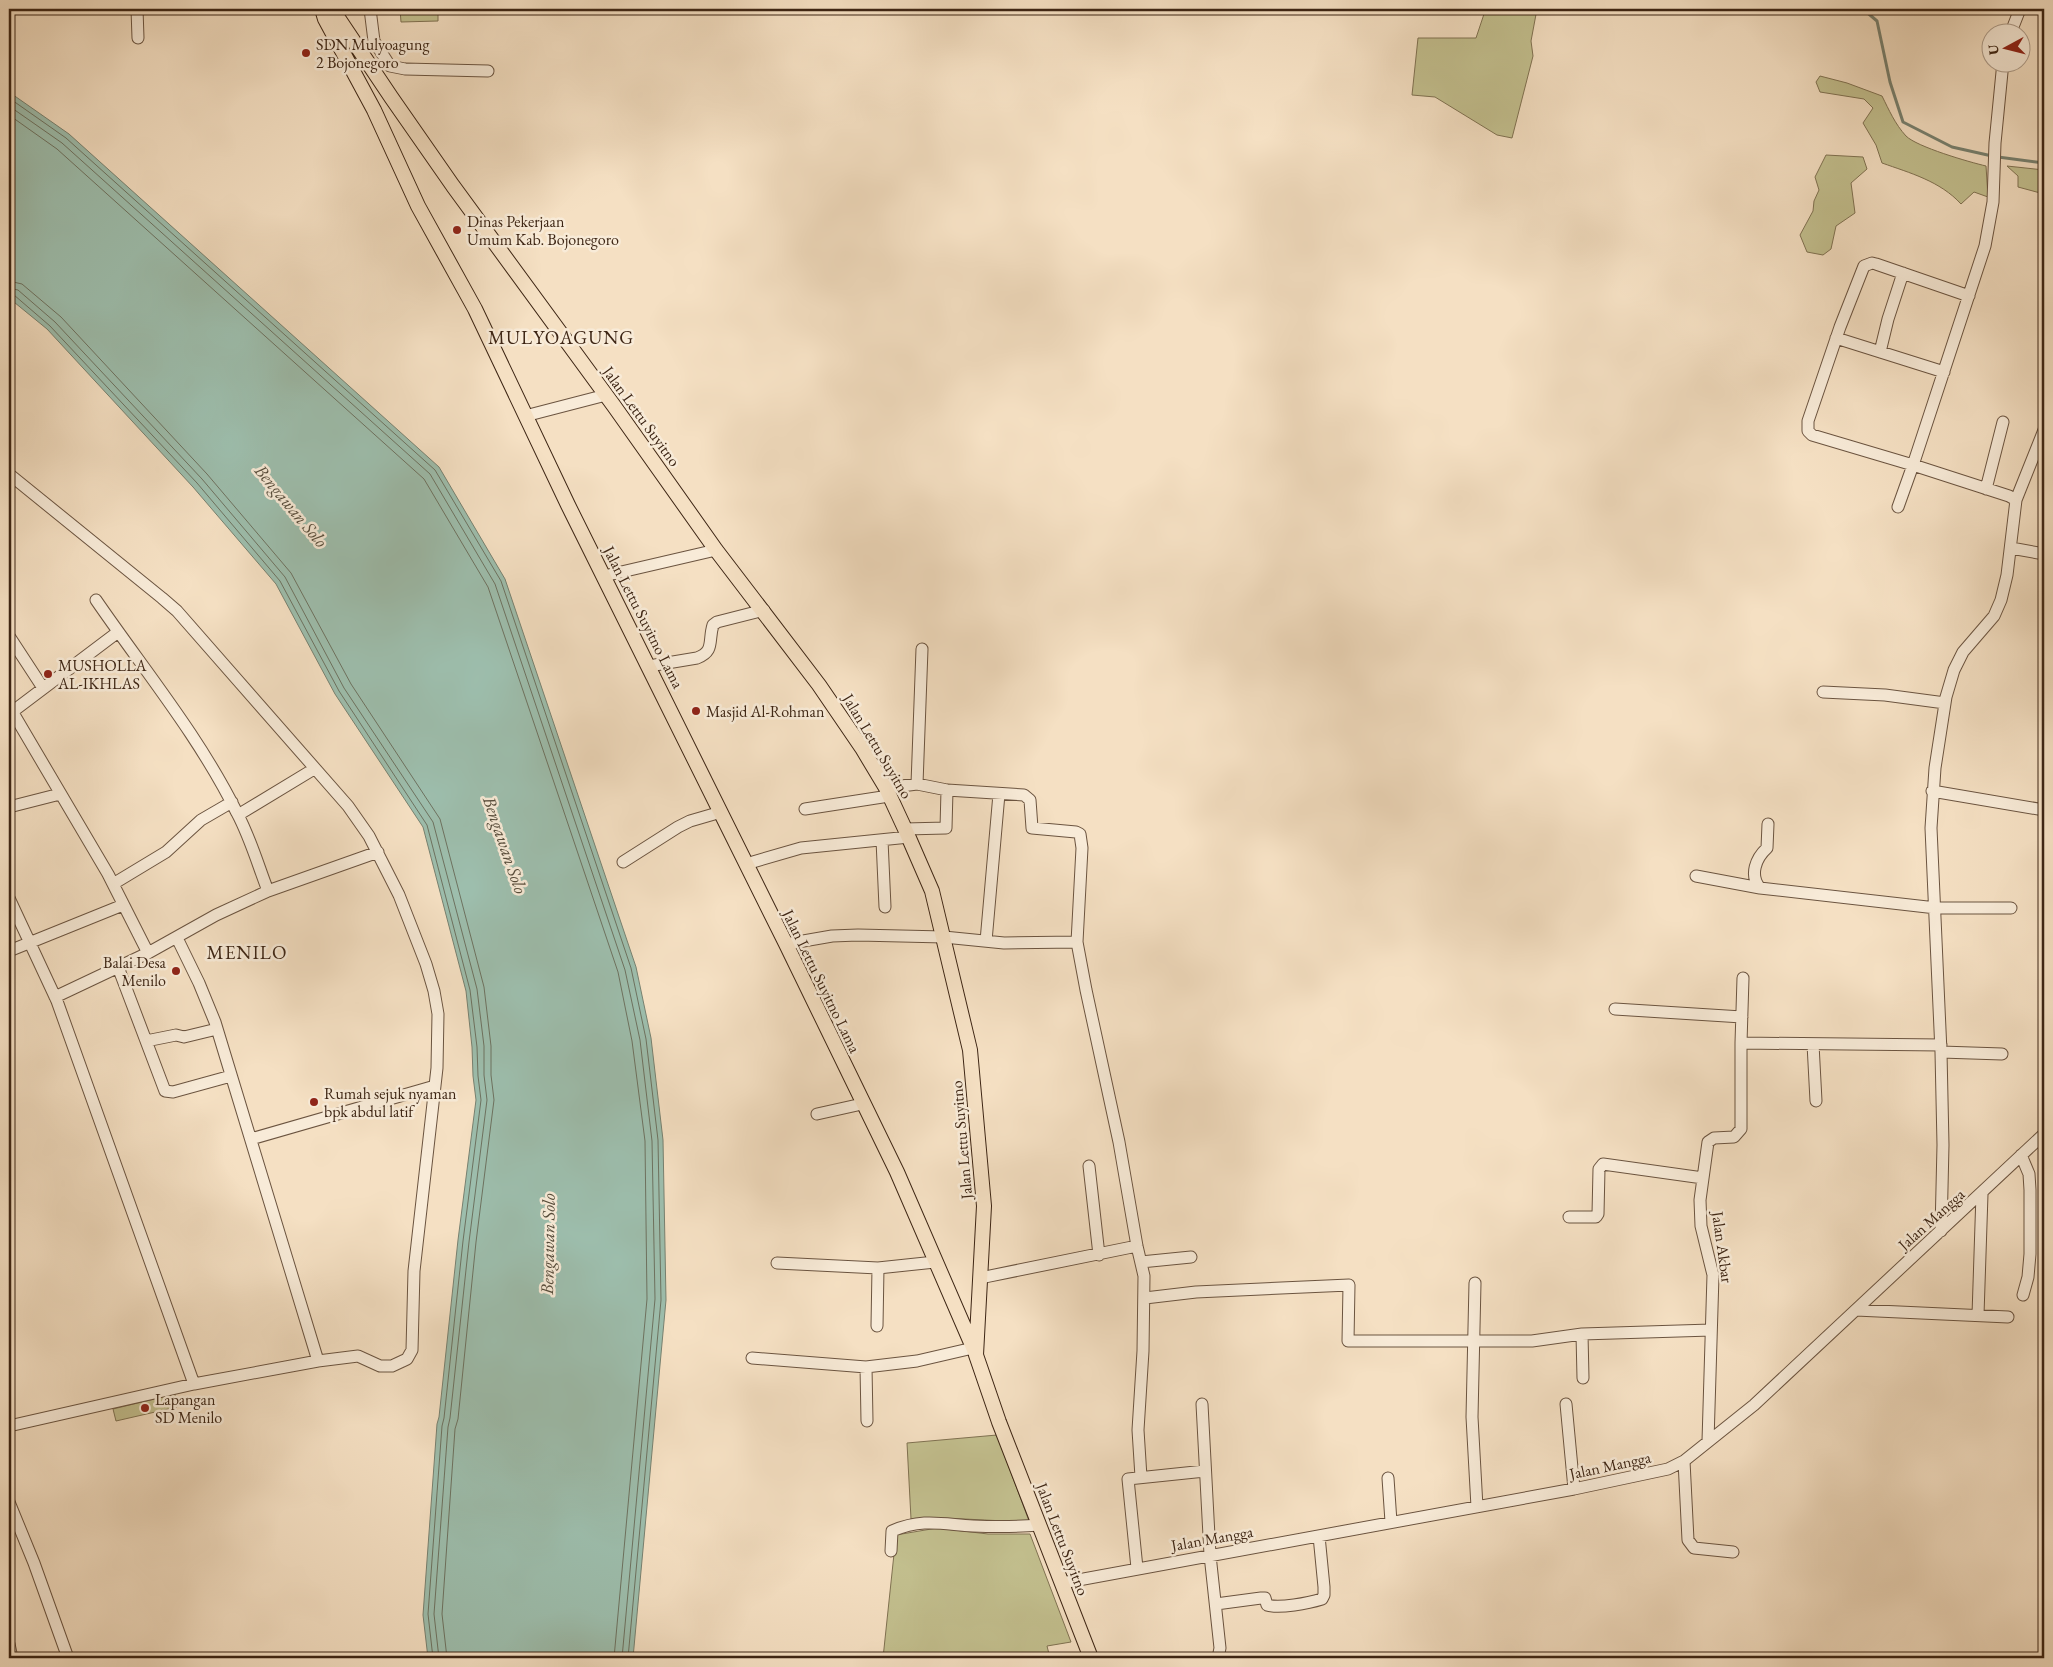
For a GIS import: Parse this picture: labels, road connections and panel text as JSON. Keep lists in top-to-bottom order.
{
  "streets": {
    "main road": ["Jalan Lettu Suyitno", "Jalan Lettu Suyitno Lama"],
    "street": ["Jalan Mangga", "Jalan Akbar"]
  },
  "crossings": [
    ["Jalan Lettu Suyitno", "Jalan Lettu Suyitno Lama"],
    ["Jalan Lettu Suyitno", "Jalan Mangga"],
    ["Jalan Mangga", "Jalan Akbar"]
  ],
  "districts": ["MULYOAGUNG", "MENILO"],
  "water": ["Bengawan Solo"],
  "places": [
    "SDN Mulyoagung 2 Bojonegoro",
    "Dinas Pekerjaan Umum Kab. Bojonegoro",
    "MUSHOLLA AL-IKHLAS",
    "Masjid Al-Rohman",
    "Balai Desa Menilo",
    "Rumah sejuk nyaman bpk abdul latif",
    "Lapangan SD Menilo"
  ],
  "north": "left"
}
